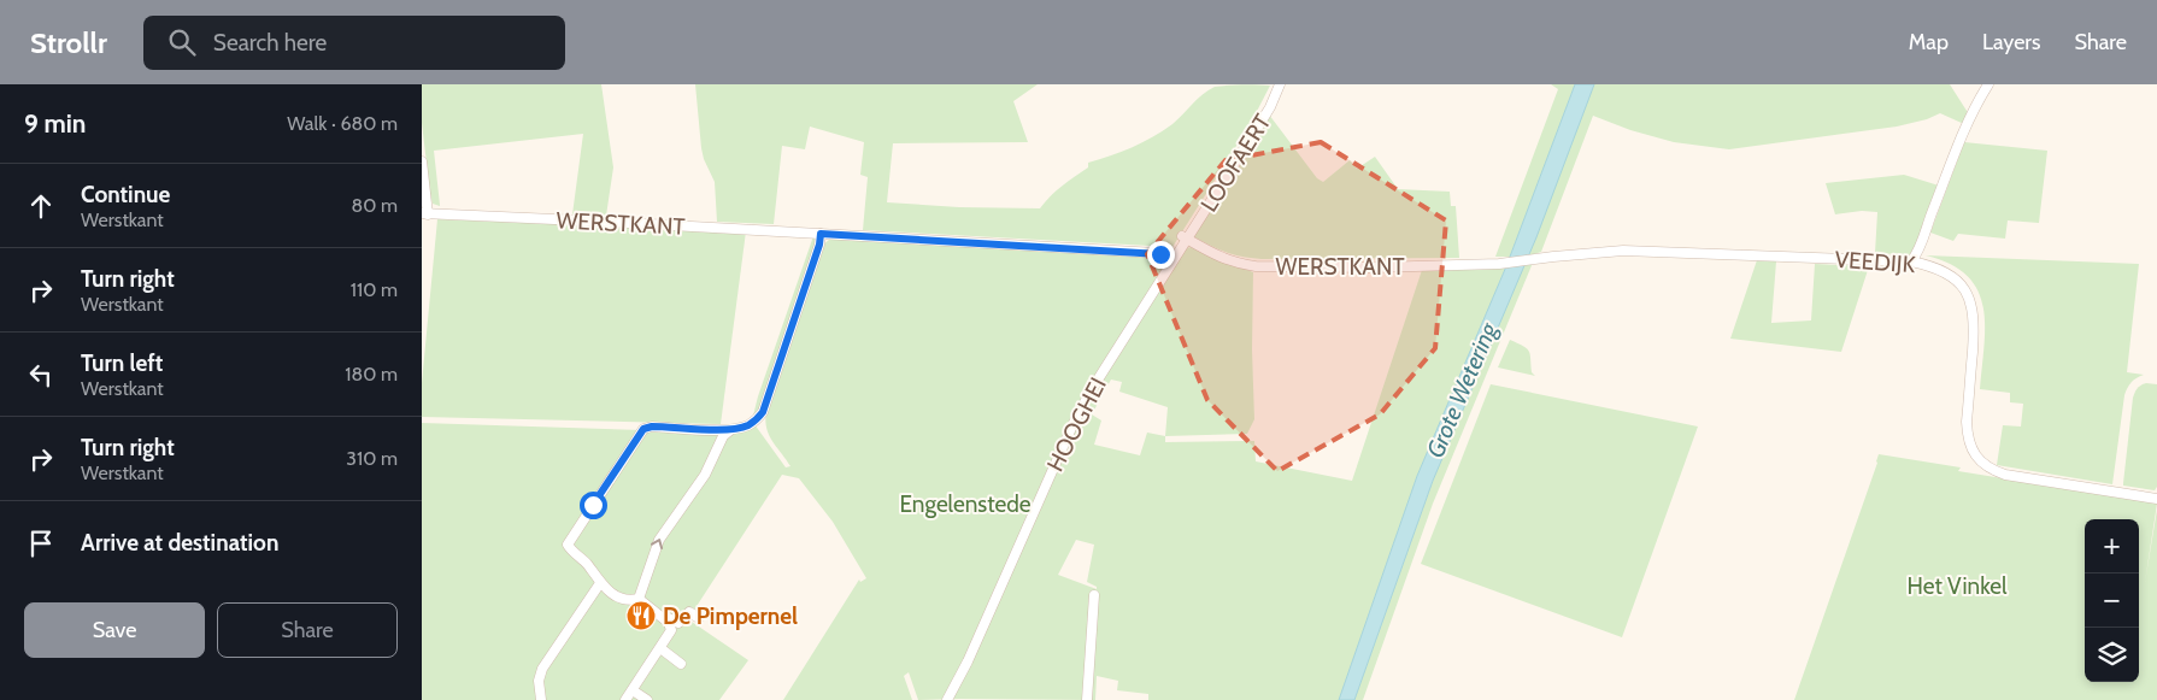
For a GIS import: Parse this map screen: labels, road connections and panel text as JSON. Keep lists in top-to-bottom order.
{
  "streets": {
    "street": [
      "LOOFAERT",
      "WERSTKANT",
      "VEEDIJK",
      "HOOGHEI"
    ]
  },
  "crossings": [
    ["LOOFAERT", "WERSTKANT"],
    ["LOOFAERT", "HOOGHEI"],
    ["WERSTKANT", "VEEDIJK"],
    ["WERSTKANT", "HOOGHEI"]
  ],
  "water": ["Grote Wetering"],
  "parks": ["Engelenstede", "Het Vinkel"],
  "places": {
    "restaurant": ["De Pimpernel"]
  },
  "page": {
    "header": "Strollr",
    "search": "Search here",
    "nav": ["Map", "Layers", "Share"],
    "heading": ["9 min", "Walk · 680 m"],
    "list": [
      ["Continue", "Werstkant", "80 m"],
      ["Turn right", "Werstkant", "110 m"],
      ["Turn left", "Werstkant", "180 m"],
      ["Turn right", "Werstkant", "310 m"],
      "Arrive at destination"
    ],
    "map_buttons": ["+", "−"],
    "buttons": ["Save", "Share"]
  }
}
